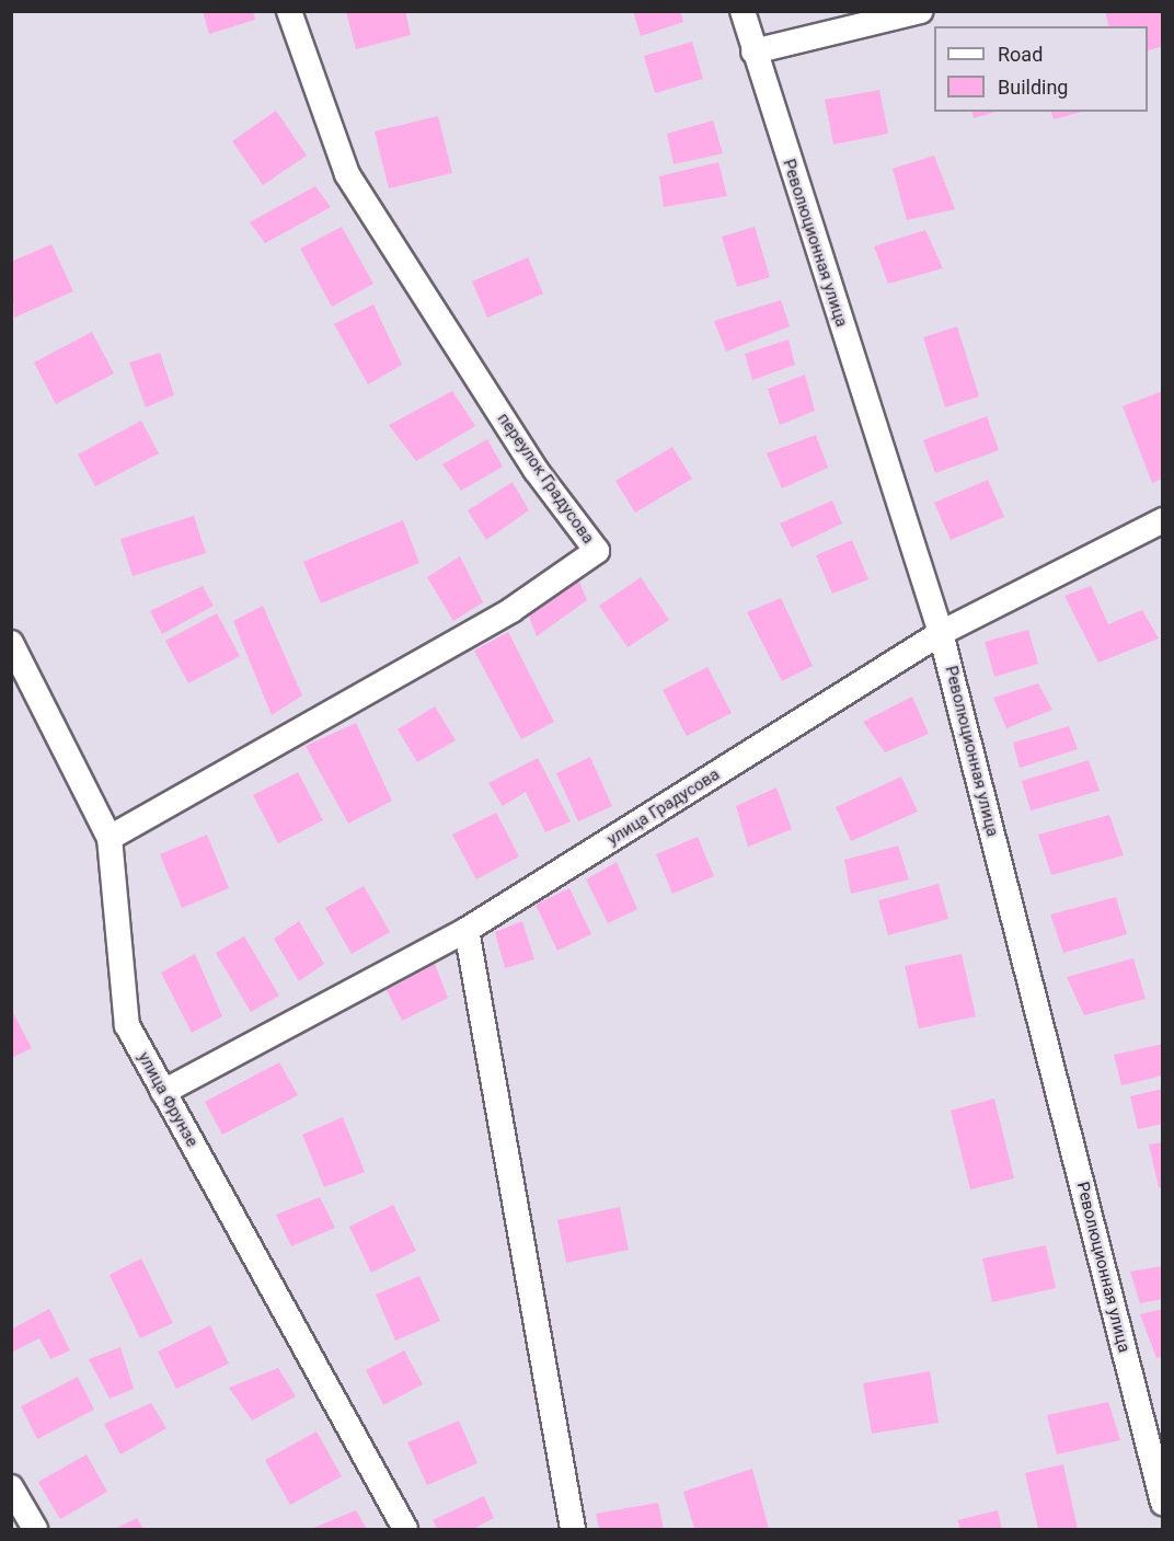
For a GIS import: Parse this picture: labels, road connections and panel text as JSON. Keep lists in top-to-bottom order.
{
  "streets": {
    "street": [
      "Революционная улица",
      "переулок Градусова",
      "улица Градусова",
      "улица Фрунзе"
    ]
  },
  "crossings": [
    ["Революционная улица", "улица Градусова"],
    ["переулок Градусова", "улица Фрунзе"],
    ["улица Градусова", "улица Фрунзе"]
  ],
  "legend": ["Road", "Building"]
}
